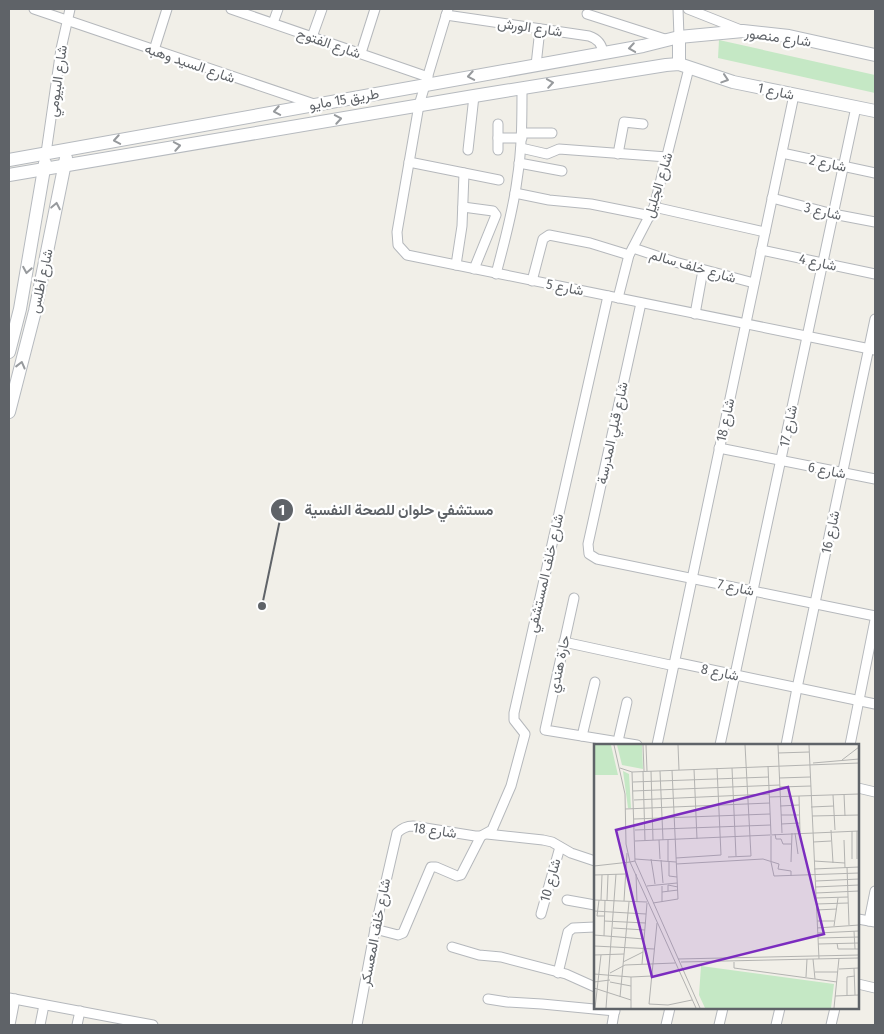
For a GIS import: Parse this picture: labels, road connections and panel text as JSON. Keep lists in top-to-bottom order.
{
  "streets": {
    "main road": [
      "شارع منصور",
      "شارع 1",
      "طريق 15 مايو",
      "شارع أطلس"
    ],
    "street": [
      "شارع الورش",
      "شارع الفتوح",
      "شارع السيد وهبه",
      "شارع البيومي",
      "شارع 2",
      "شارع الجليل",
      "شارع 3",
      "شارع 4",
      "شارع خلف سالم",
      "شارع 5",
      "شارع 18",
      "شارع 17",
      "شارع قبلي المدرسة",
      "شارع 6",
      "شارع 16",
      "شارع خلف المستشفي",
      "شارع 7",
      "حارة هندي",
      "شارع 8",
      "شارع 10",
      "شارع خلف المعسكر"
    ]
  },
  "crossings": [
    ["شارع الورش", "طريق 15 مايو"],
    ["شارع الورش", "شارع 5"],
    ["شارع منصور", "طريق 15 مايو"],
    ["شارع الفتوح", "طريق 15 مايو"],
    ["شارع الفتوح", "شارع 5"],
    ["شارع السيد وهبه", "شارع البيومي"],
    ["شارع السيد وهبه", "طريق 15 مايو"],
    ["شارع البيومي", "طريق 15 مايو"],
    ["شارع البيومي", "شارع أطلس"],
    ["شارع 1", "طريق 15 مايو"],
    ["شارع 1", "شارع الجليل"],
    ["شارع 1", "شارع 18"],
    ["شارع 1", "شارع 17"],
    ["طريق 15 مايو", "شارع الجليل"],
    ["طريق 15 مايو", "شارع أطلس"],
    ["طريق 15 مايو", "شارع 5"],
    ["شارع 2", "شارع 18"],
    ["شارع 2", "شارع 17"],
    ["شارع الجليل", "شارع خلف سالم"],
    ["شارع الجليل", "شارع 5"],
    ["شارع 3", "شارع 18"],
    ["شارع 3", "شارع 17"],
    ["شارع 4", "شارع 18"],
    ["شارع 4", "شارع 17"],
    ["شارع خلف سالم", "شارع 5"],
    ["شارع خلف سالم", "شارع 18"],
    ["شارع 5", "شارع 18"],
    ["شارع 5", "شارع 17"],
    ["شارع 5", "شارع قبلي المدرسة"],
    ["شارع 5", "شارع 16"],
    ["شارع 5", "شارع خلف المستشفي"],
    ["شارع 18", "شارع 6"],
    ["شارع 18", "شارع خلف المستشفي"],
    ["شارع 18", "شارع 7"],
    ["شارع 18", "شارع 8"],
    ["شارع 18", "شارع خلف المعسكر"],
    ["شارع 17", "شارع 6"],
    ["شارع 17", "شارع 7"],
    ["شارع 17", "شارع 8"],
    ["شارع قبلي المدرسة", "شارع 7"],
    ["شارع 6", "شارع 16"],
    ["شارع 16", "شارع 7"],
    ["شارع 16", "شارع 8"],
    ["شارع خلف المستشفي", "شارع خلف المعسكر"],
    ["حارة هندي", "شارع 8"]
  ],
  "one_way": ["شارع 1"],
  "places": ["مستشفي حلوان للصحة النفسية"]
}
